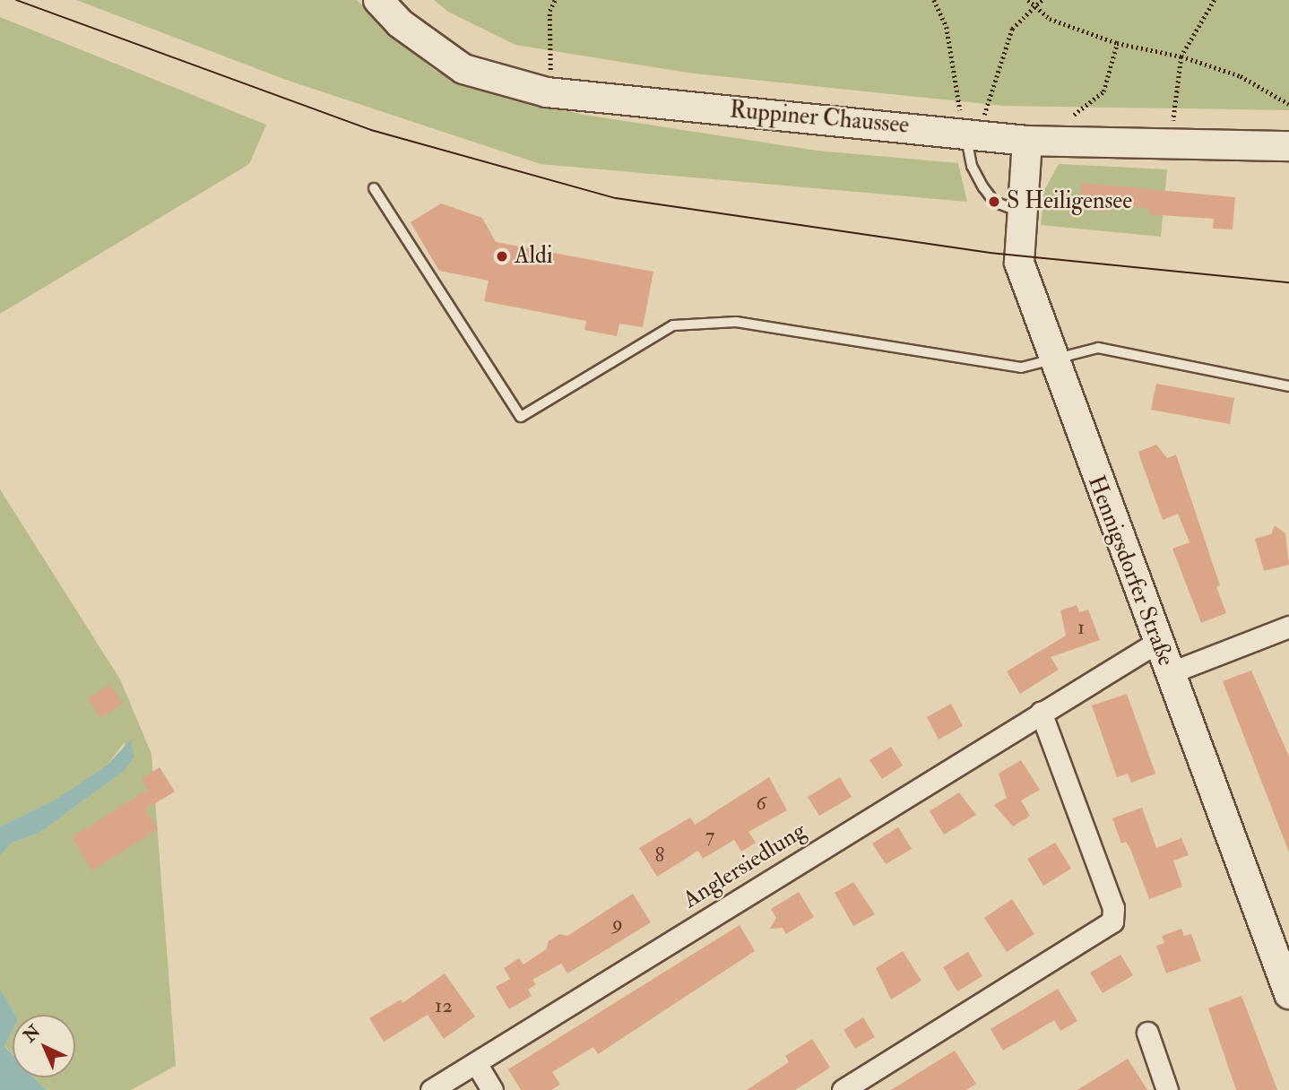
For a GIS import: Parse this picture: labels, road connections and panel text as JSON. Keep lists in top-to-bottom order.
{
  "streets": {
    "main road": ["Ruppiner Chaussee", "Hennigsdorfer Straße"],
    "street": ["Anglersiedlung"]
  },
  "crossings": [
    ["Ruppiner Chaussee", "Hennigsdorfer Straße"],
    ["Hennigsdorfer Straße", "Anglersiedlung"]
  ],
  "places": ["S Heiligensee", "Aldi"],
  "house_numbers": [
    "1",
    "6",
    "7",
    "8",
    "9",
    "12"
  ],
  "north": "top left"
}
